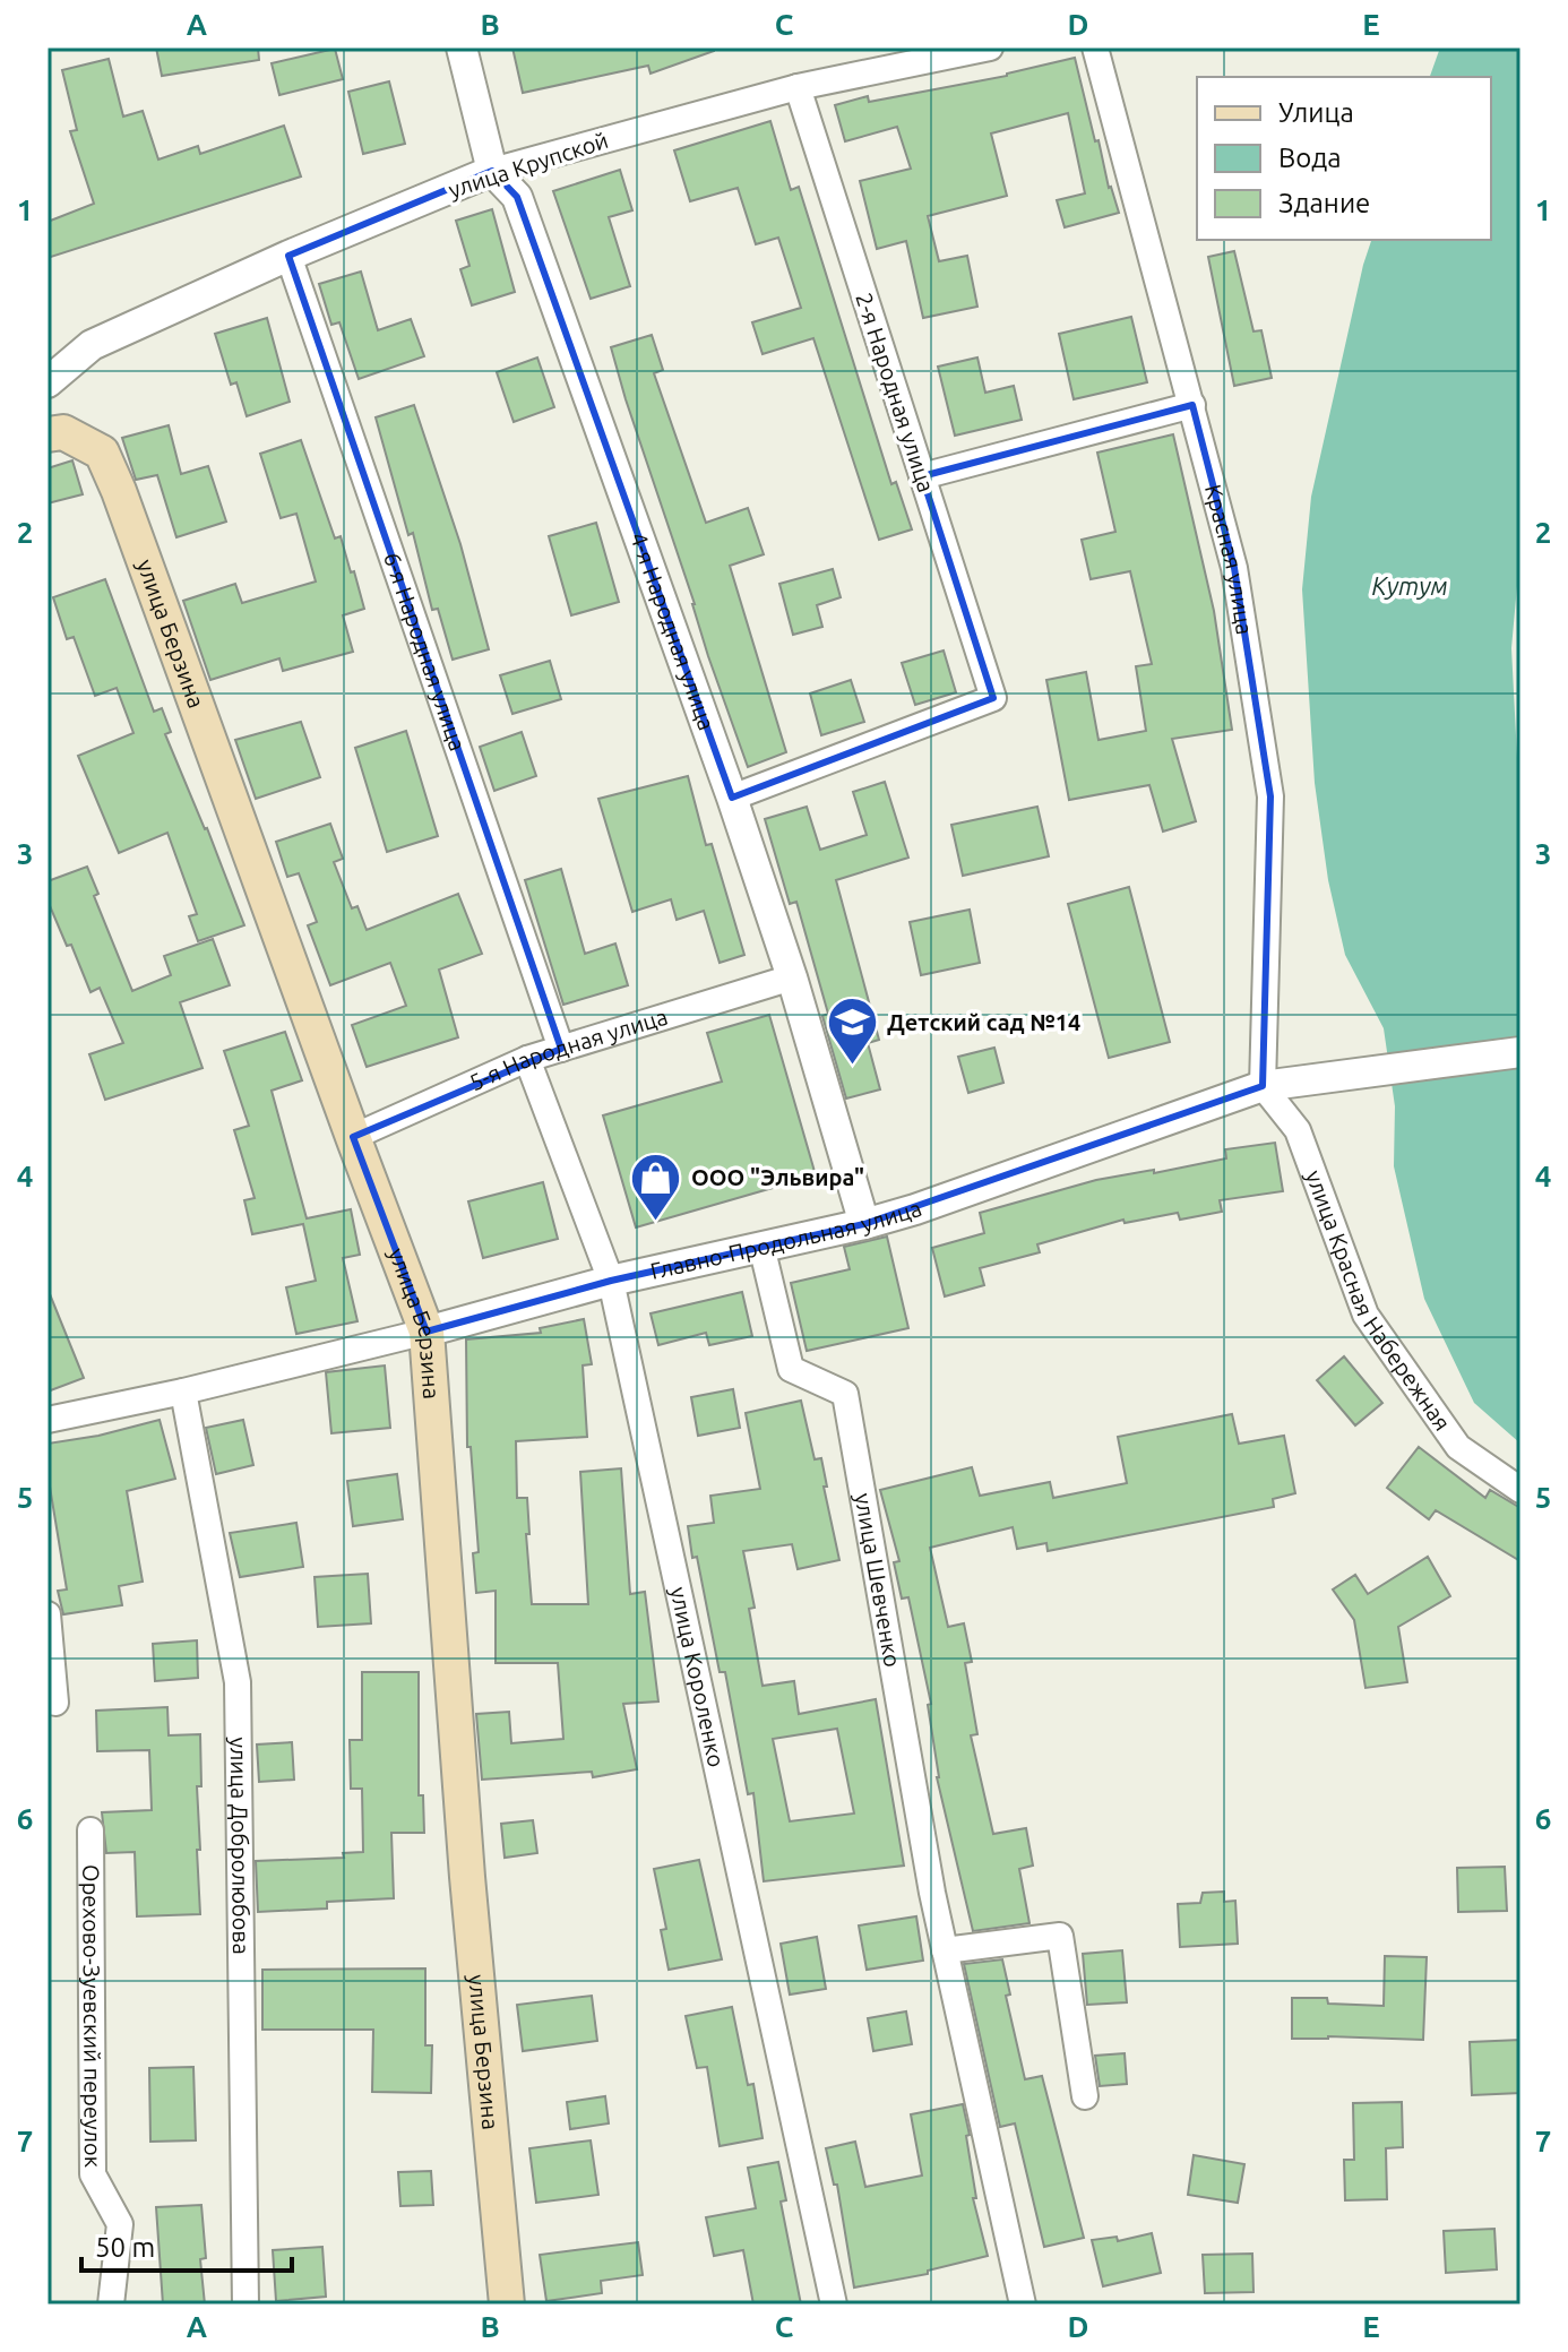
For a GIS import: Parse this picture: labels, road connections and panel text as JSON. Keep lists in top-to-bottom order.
{
  "streets": {
    "main road": ["улица Берзина"],
    "street": [
      "улица Крупской",
      "2-я Народная улица",
      "Красная улица",
      "4-я Народная улица",
      "6-я Народная улица",
      "5-я Народная улица",
      "Главно-Продольная улица",
      "улица Красная Набережная",
      "улица Шевченко",
      "улица Короленко",
      "улица Добролюбова",
      "Орехово-Зуевский переулок"
    ]
  },
  "crossings": [
    ["улица Крупской", "2-я Народная улица"],
    ["улица Крупской", "4-я Народная улица"],
    ["улица Крупской", "6-я Народная улица"],
    ["2-я Народная улица", "4-я Народная улица"],
    ["Красная улица", "Главно-Продольная улица"],
    ["Красная улица", "улица Красная Набережная"],
    ["4-я Народная улица", "5-я Народная улица"],
    ["4-я Народная улица", "Главно-Продольная улица"],
    ["улица Берзина", "5-я Народная улица"],
    ["улица Берзина", "Главно-Продольная улица"],
    ["6-я Народная улица", "5-я Народная улица"],
    ["5-я Народная улица", "улица Короленко"],
    ["Главно-Продольная улица", "улица Красная Набережная"],
    ["Главно-Продольная улица", "улица Шевченко"],
    ["Главно-Продольная улица", "улица Короленко"],
    ["Главно-Продольная улица", "улица Добролюбова"]
  ],
  "water": ["Кутум"],
  "places": {
    "school or university": ["Детский сад №14"],
    "shop": ["ООО \"Эльвира\""]
  },
  "legend": ["Улица", "Вода", "Здание"],
  "scale_bar": "50 m",
  "grid": {
    "columns": [
      "A",
      "B",
      "C",
      "D",
      "E"
    ],
    "rows": [
      "1",
      "2",
      "3",
      "4",
      "5",
      "6",
      "7"
    ]
  }
}
